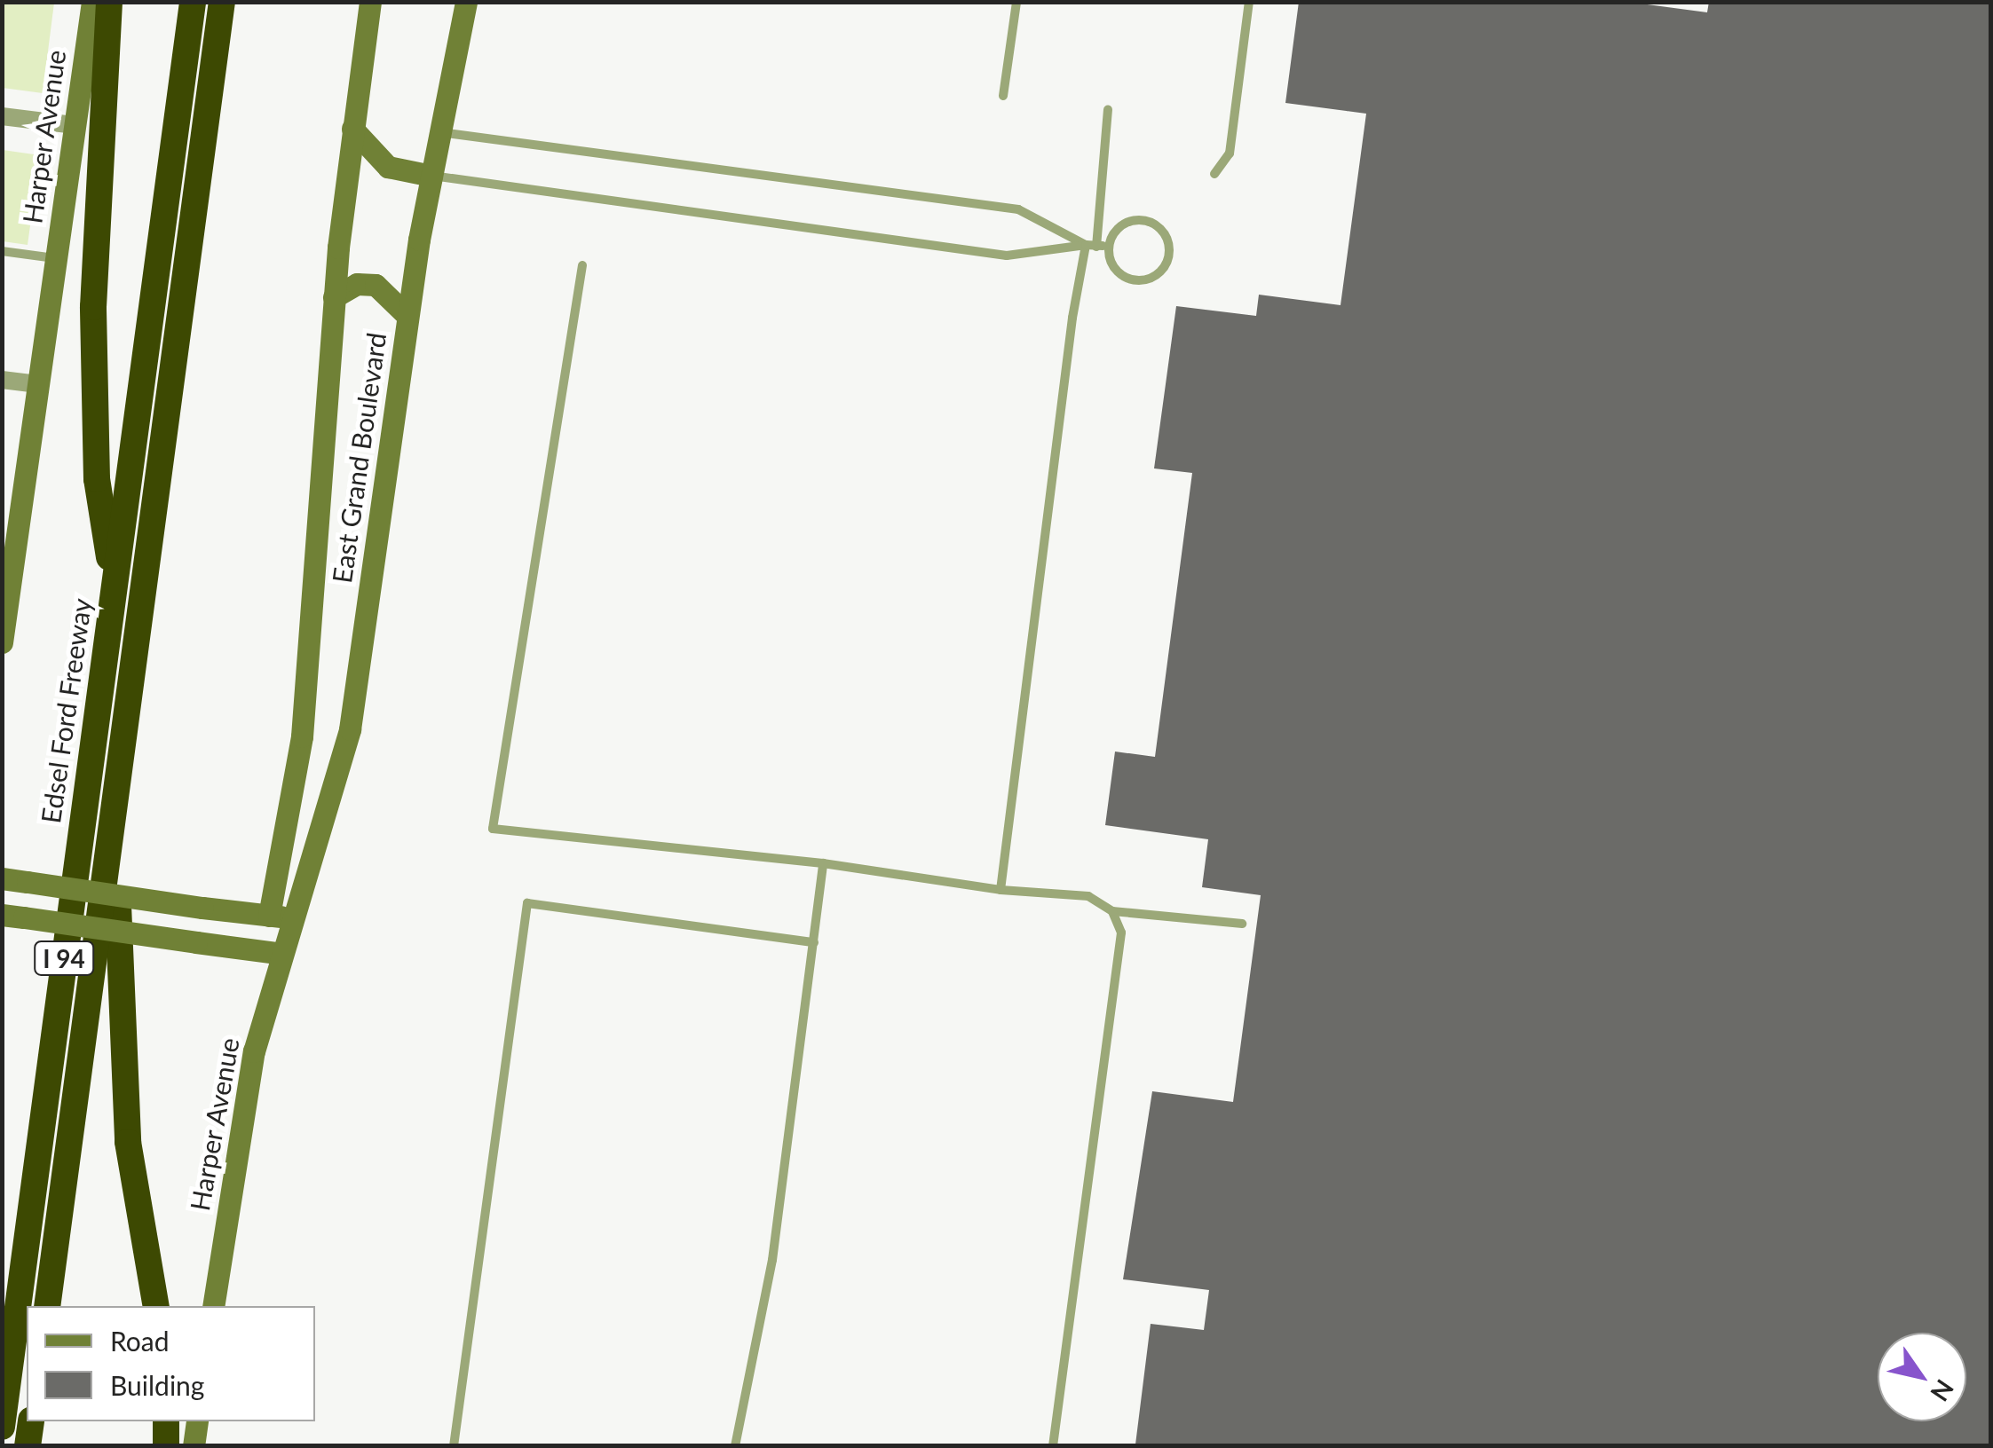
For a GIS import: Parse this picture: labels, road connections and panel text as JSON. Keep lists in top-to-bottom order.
{
  "streets": {
    "highway": ["Edsel Ford Freeway", "I 94"],
    "main road": ["Harper Avenue", "East Grand Boulevard"]
  },
  "crossings": [
    ["Harper Avenue", "East Grand Boulevard"]
  ],
  "legend": ["Road", "Building"],
  "north": "bottom right"
}
